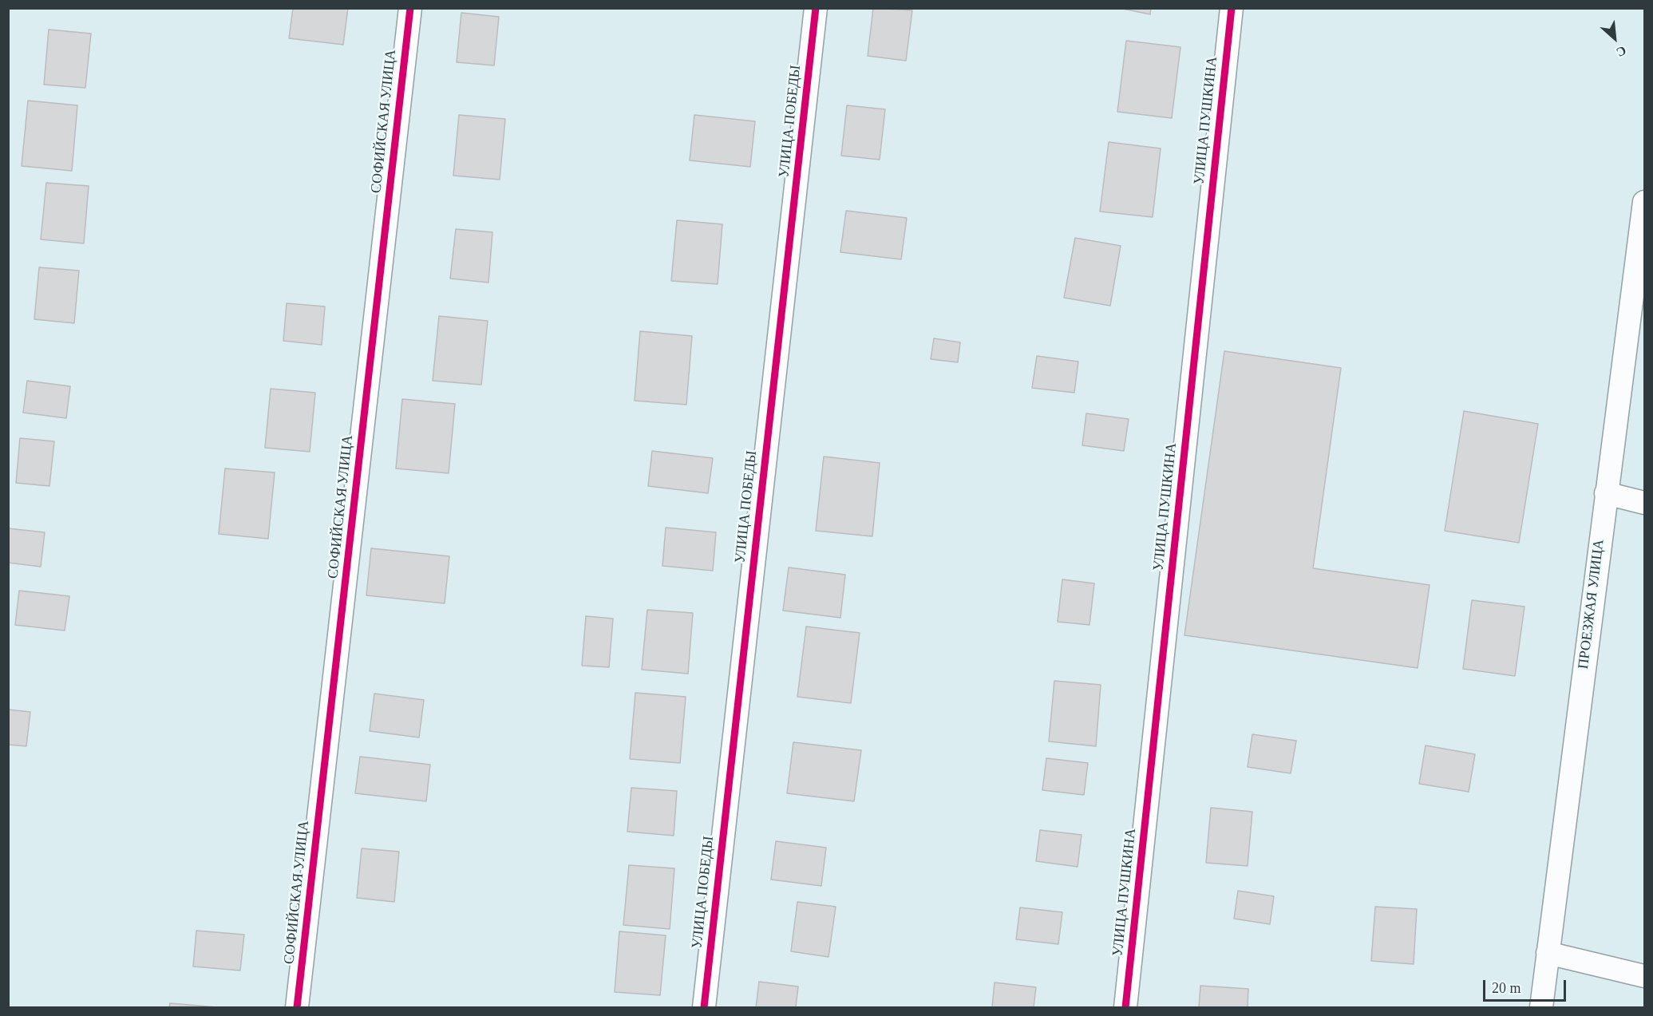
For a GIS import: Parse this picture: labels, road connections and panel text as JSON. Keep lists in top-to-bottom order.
{
  "streets": {
    "street": [
      "УЛИЦА ПУШКИНА",
      "СОФИЙСКАЯ УЛИЦА",
      "УЛИЦА ПОБЕДЫ",
      "ПРОЕЗЖАЯ УЛИЦА"
    ]
  },
  "scale_bar": "20 m",
  "north": "bottom right"
}
